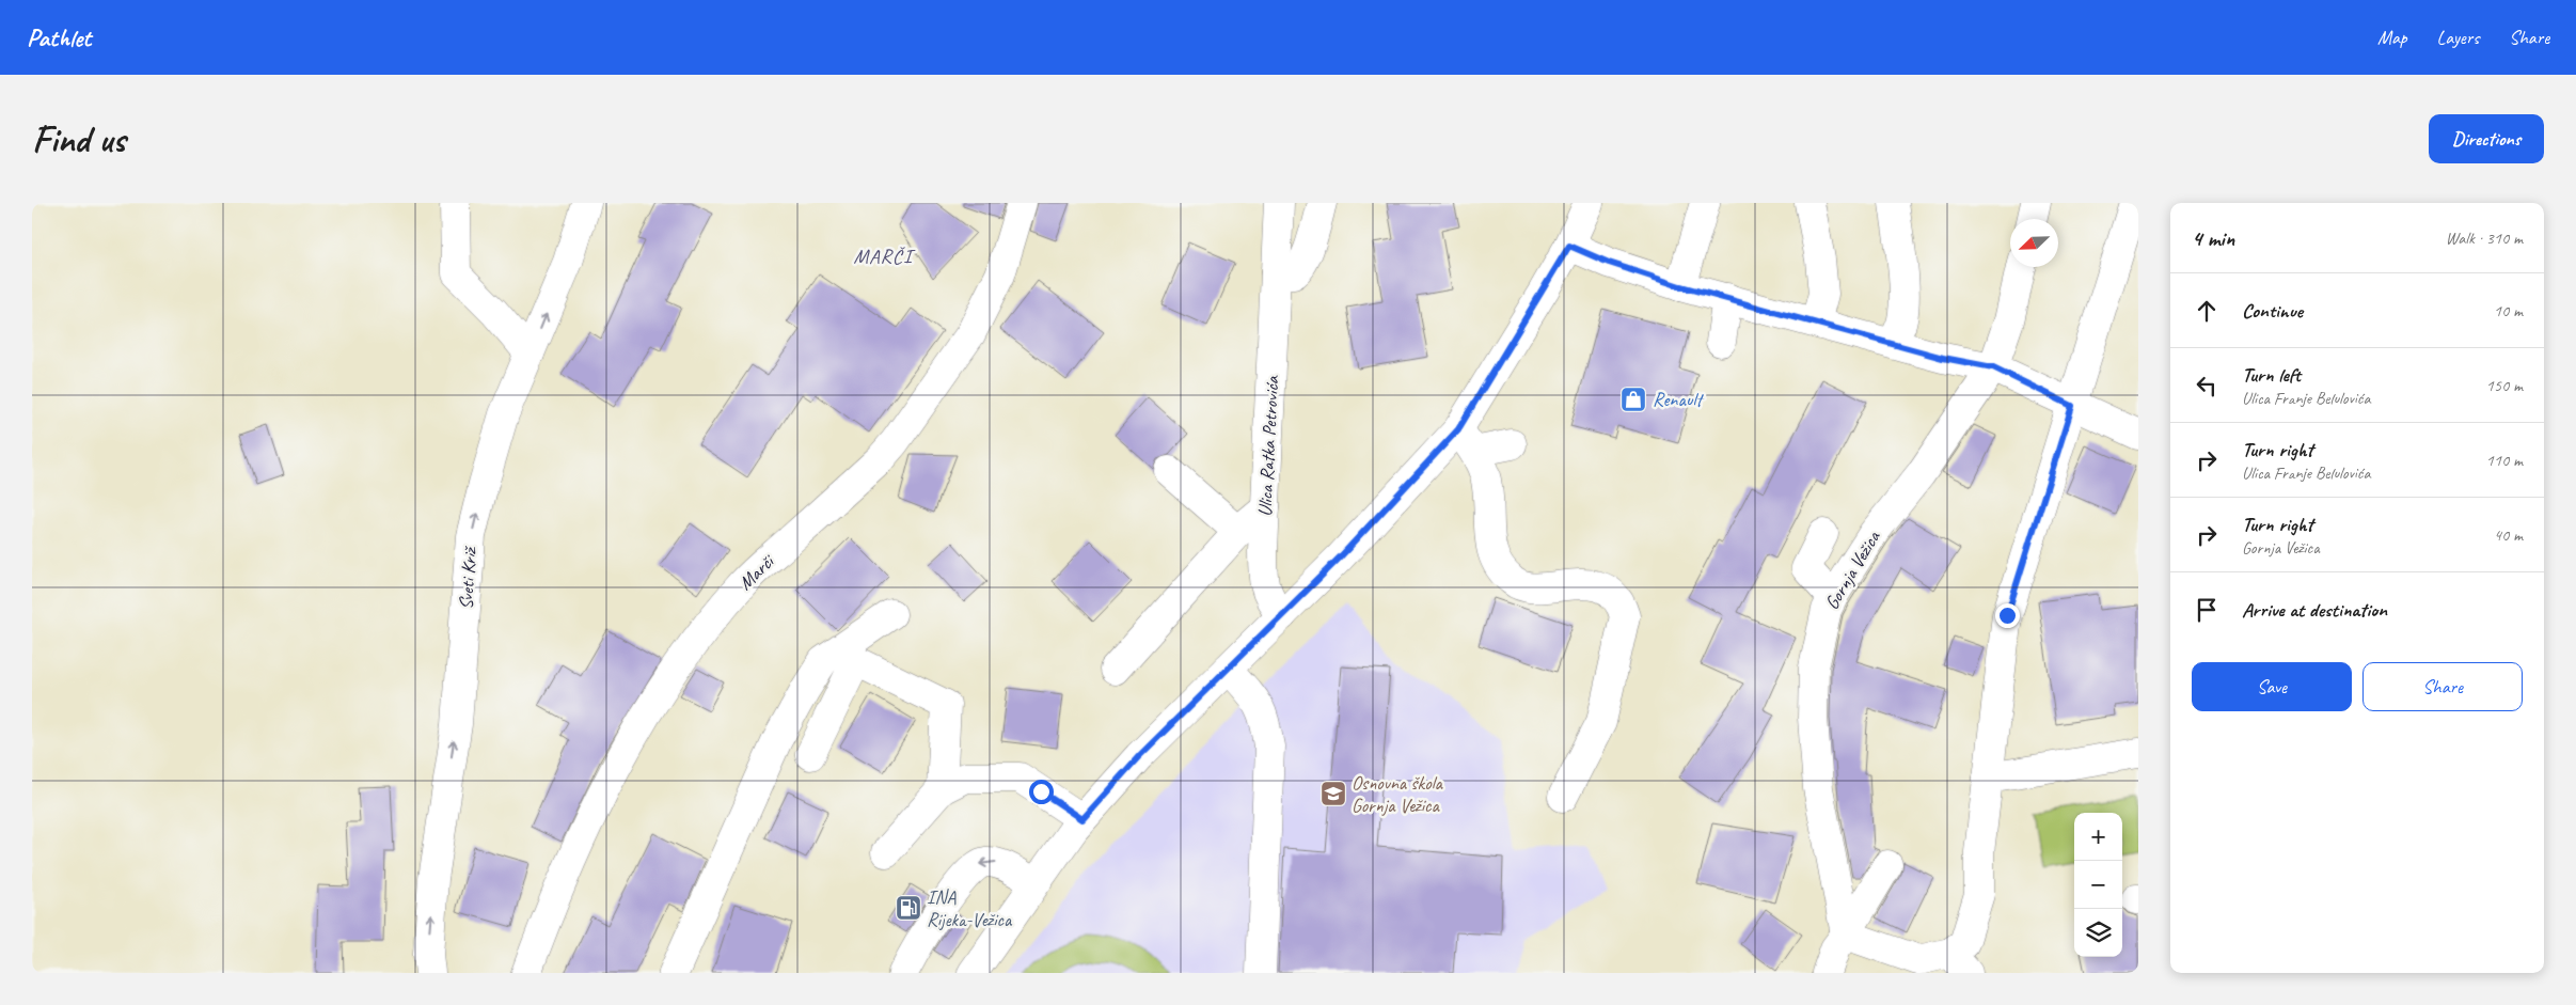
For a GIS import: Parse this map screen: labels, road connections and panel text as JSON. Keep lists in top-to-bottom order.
{
  "streets": {
    "street": [
      "Ulica Ratka Petrovića",
      "Gornja Vežica",
      "Marči",
      "Sveti Križ"
    ]
  },
  "one_way": ["Sveti Križ"],
  "districts": ["MARČI"],
  "places": {
    "shop": ["Renault"],
    "school or university": ["Osnovna škola Gornja Vežica"],
    "fuel station": ["INA Rijeka-Vežica"]
  },
  "north": "bottom left",
  "page": {
    "header": "Pathlet",
    "nav": ["Map", "Layers", "Share"],
    "buttons": [
      "Directions",
      ["Save", "Share"]
    ],
    "title": "Find us",
    "heading": ["4 min", "Walk · 310 m"],
    "list": [
      ["Continue", "10 m"],
      ["Turn left", "Ulica Franje Belulovića", "150 m"],
      ["Turn right", "Ulica Franje Belulovića", "110 m"],
      ["Turn right", "Gornja Vežica", "40 m"],
      "Arrive at destination"
    ],
    "map_buttons": ["+", "−"]
  }
}
